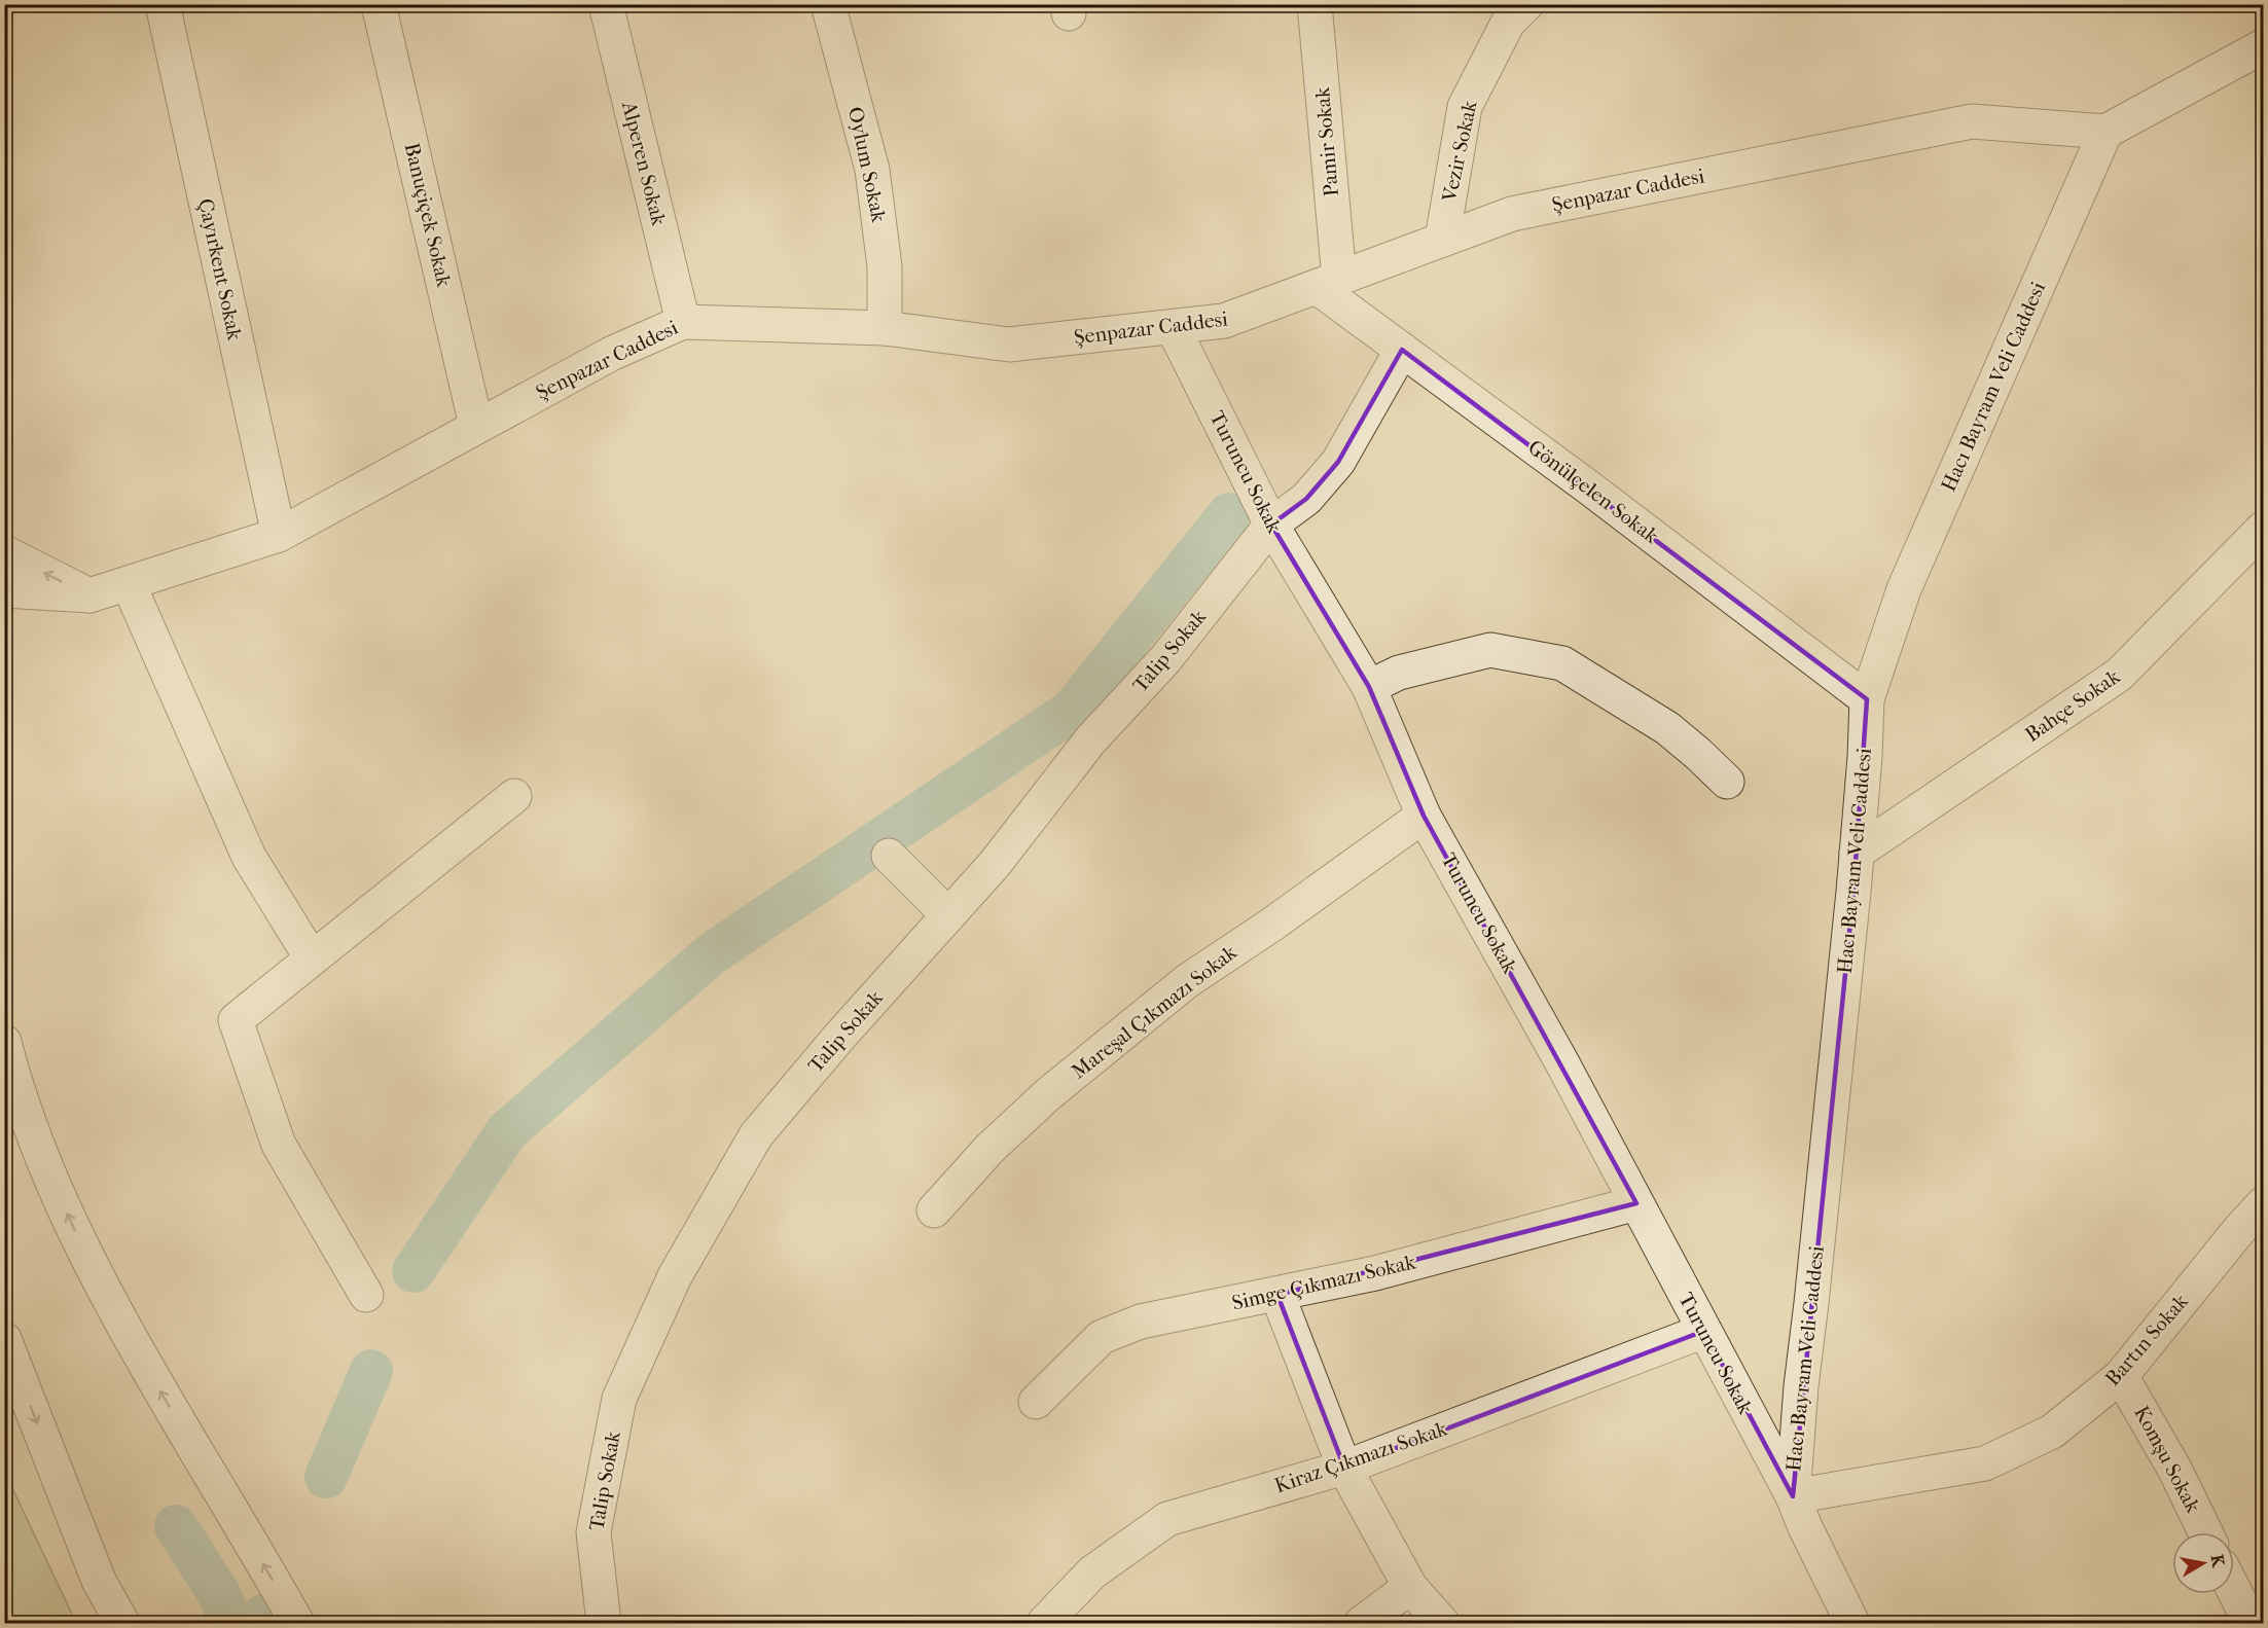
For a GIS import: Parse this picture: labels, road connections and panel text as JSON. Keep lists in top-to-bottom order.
{
  "streets": {
    "street": [
      "Pamir Sokak",
      "Vezir Sokak",
      "Alperen Sokak",
      "Oylum Sokak",
      "Şenpazar Caddesi",
      "Banuçiçek Sokak",
      "Çayırkent Sokak",
      "Hacı Bayram Veli Caddesi",
      "Turuncu Sokak",
      "Gönülçelen Sokak",
      "Talip Sokak",
      "Bahçe Sokak",
      "Mareşal Çıkmazı Sokak",
      "Simge Çıkmazı Sokak",
      "Bartın Sokak",
      "Kiraz Çıkmazı Sokak",
      "Komşu Sokak"
    ]
  },
  "crossings": [
    ["Pamir Sokak", "Şenpazar Caddesi"],
    ["Pamir Sokak", "Gönülçelen Sokak"],
    ["Vezir Sokak", "Şenpazar Caddesi"],
    ["Alperen Sokak", "Şenpazar Caddesi"],
    ["Oylum Sokak", "Şenpazar Caddesi"],
    ["Şenpazar Caddesi", "Banuçiçek Sokak"],
    ["Şenpazar Caddesi", "Çayırkent Sokak"],
    ["Şenpazar Caddesi", "Hacı Bayram Veli Caddesi"],
    ["Şenpazar Caddesi", "Turuncu Sokak"],
    ["Şenpazar Caddesi", "Gönülçelen Sokak"],
    ["Hacı Bayram Veli Caddesi", "Turuncu Sokak"],
    ["Hacı Bayram Veli Caddesi", "Gönülçelen Sokak"],
    ["Hacı Bayram Veli Caddesi", "Bahçe Sokak"],
    ["Hacı Bayram Veli Caddesi", "Bartın Sokak"],
    ["Turuncu Sokak", "Talip Sokak"],
    ["Turuncu Sokak", "Mareşal Çıkmazı Sokak"],
    ["Turuncu Sokak", "Simge Çıkmazı Sokak"],
    ["Turuncu Sokak", "Bartın Sokak"],
    ["Turuncu Sokak", "Kiraz Çıkmazı Sokak"],
    ["Gönülçelen Sokak", "Talip Sokak"],
    ["Bartın Sokak", "Komşu Sokak"]
  ],
  "north": "right"
}
